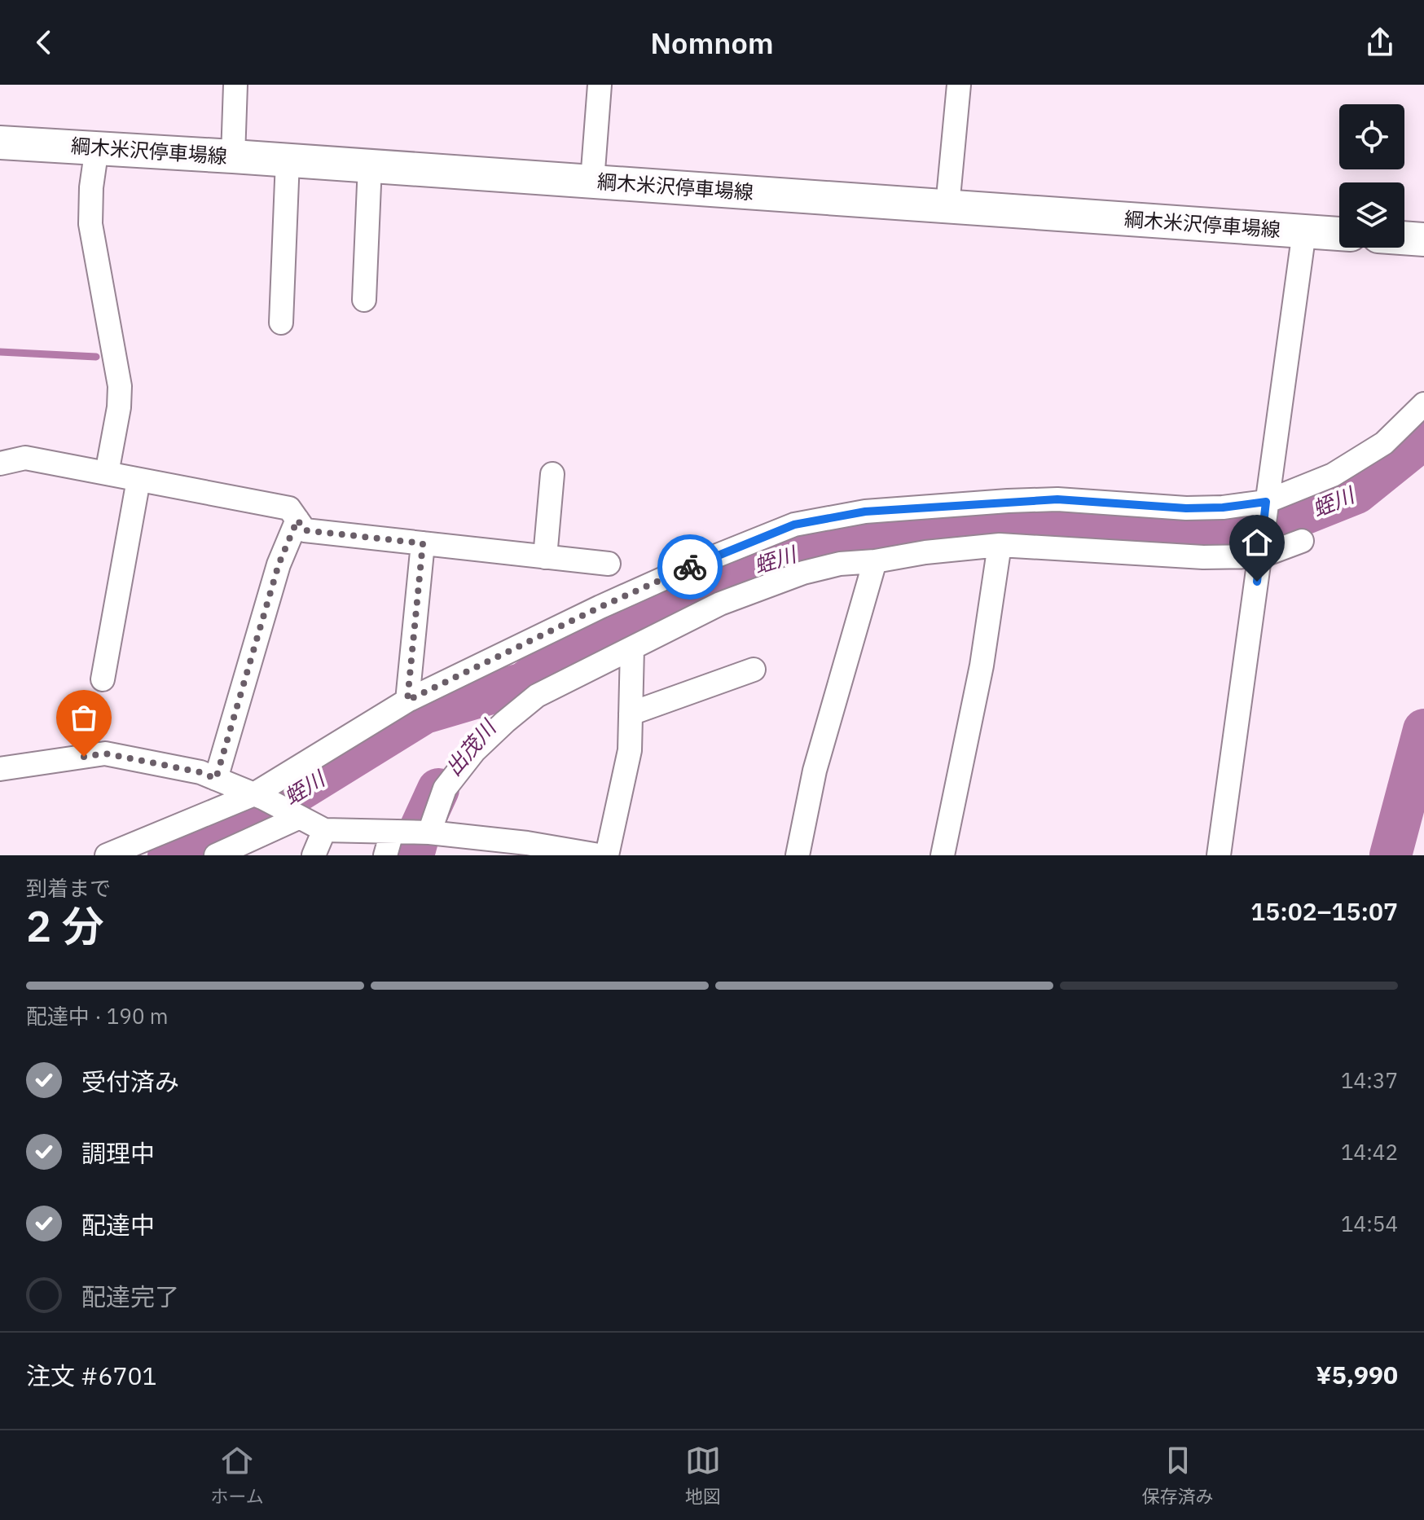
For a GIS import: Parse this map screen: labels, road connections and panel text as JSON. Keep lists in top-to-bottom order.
{
  "streets": {
    "main road": ["綱木米沢停車場線"]
  },
  "water": ["蛭川", "出茂川"],
  "page": {
    "header": "Nomnom",
    "heading": ["2 分", "到着まで", "15:02–15:07"],
    "panel": ["注文 #6701", "¥5,990"],
    "bar": "配達中 · 190 m",
    "list": [
      ["受付済み", "14:37"],
      ["調理中", "14:42"],
      ["配達中", "14:54"],
      "配達完了"
    ],
    "tabs": ["ホーム", "地図", "保存済み"]
  }
}
